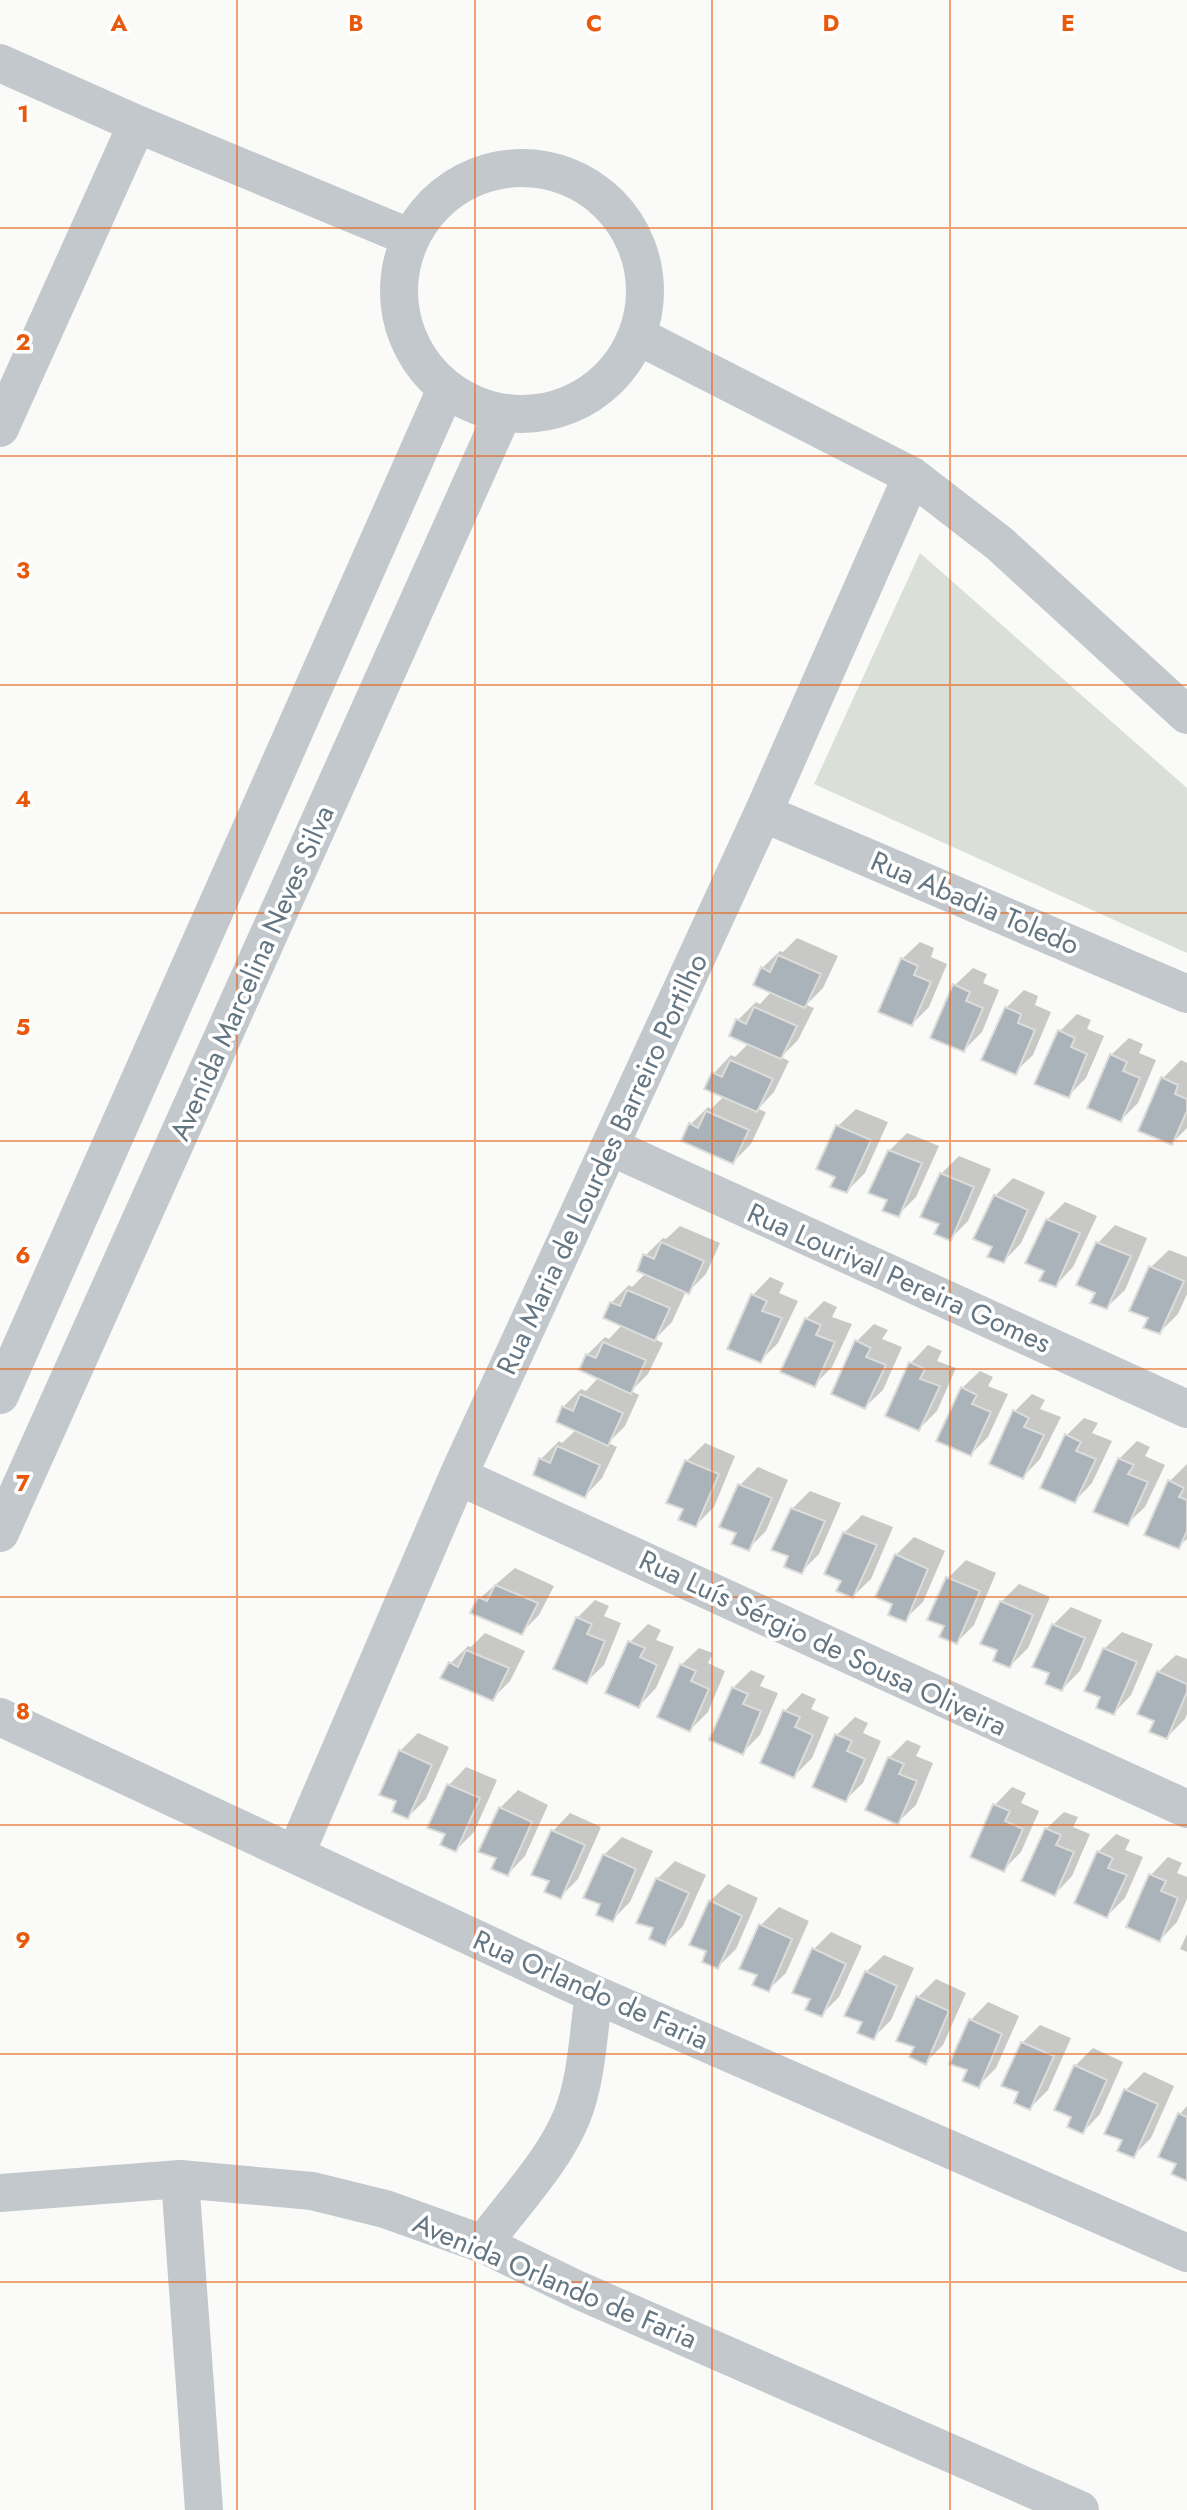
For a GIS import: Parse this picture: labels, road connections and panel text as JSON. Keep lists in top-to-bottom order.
{
  "streets": {
    "street": [
      "Rua Abadia Toledo",
      "Avenida Marcelina Neves Silva",
      "Rua Maria de Lourdes Barreiro Portilho",
      "Rua Lourival Pereira Gomes",
      "Rua Luís Sérgio de Sousa Oliveira",
      "Rua Orlando de Faria",
      "Avenida Orlando de Faria"
    ]
  },
  "crossings": [
    ["Rua Abadia Toledo", "Rua Maria de Lourdes Barreiro Portilho"],
    ["Rua Maria de Lourdes Barreiro Portilho", "Rua Lourival Pereira Gomes"],
    ["Rua Maria de Lourdes Barreiro Portilho", "Rua Luís Sérgio de Sousa Oliveira"],
    ["Rua Maria de Lourdes Barreiro Portilho", "Rua Orlando de Faria"]
  ],
  "grid": {
    "columns": [
      "A",
      "B",
      "C",
      "D",
      "E"
    ],
    "rows": [
      "1",
      "2",
      "3",
      "4",
      "5",
      "6",
      "7",
      "8",
      "9"
    ]
  }
}
